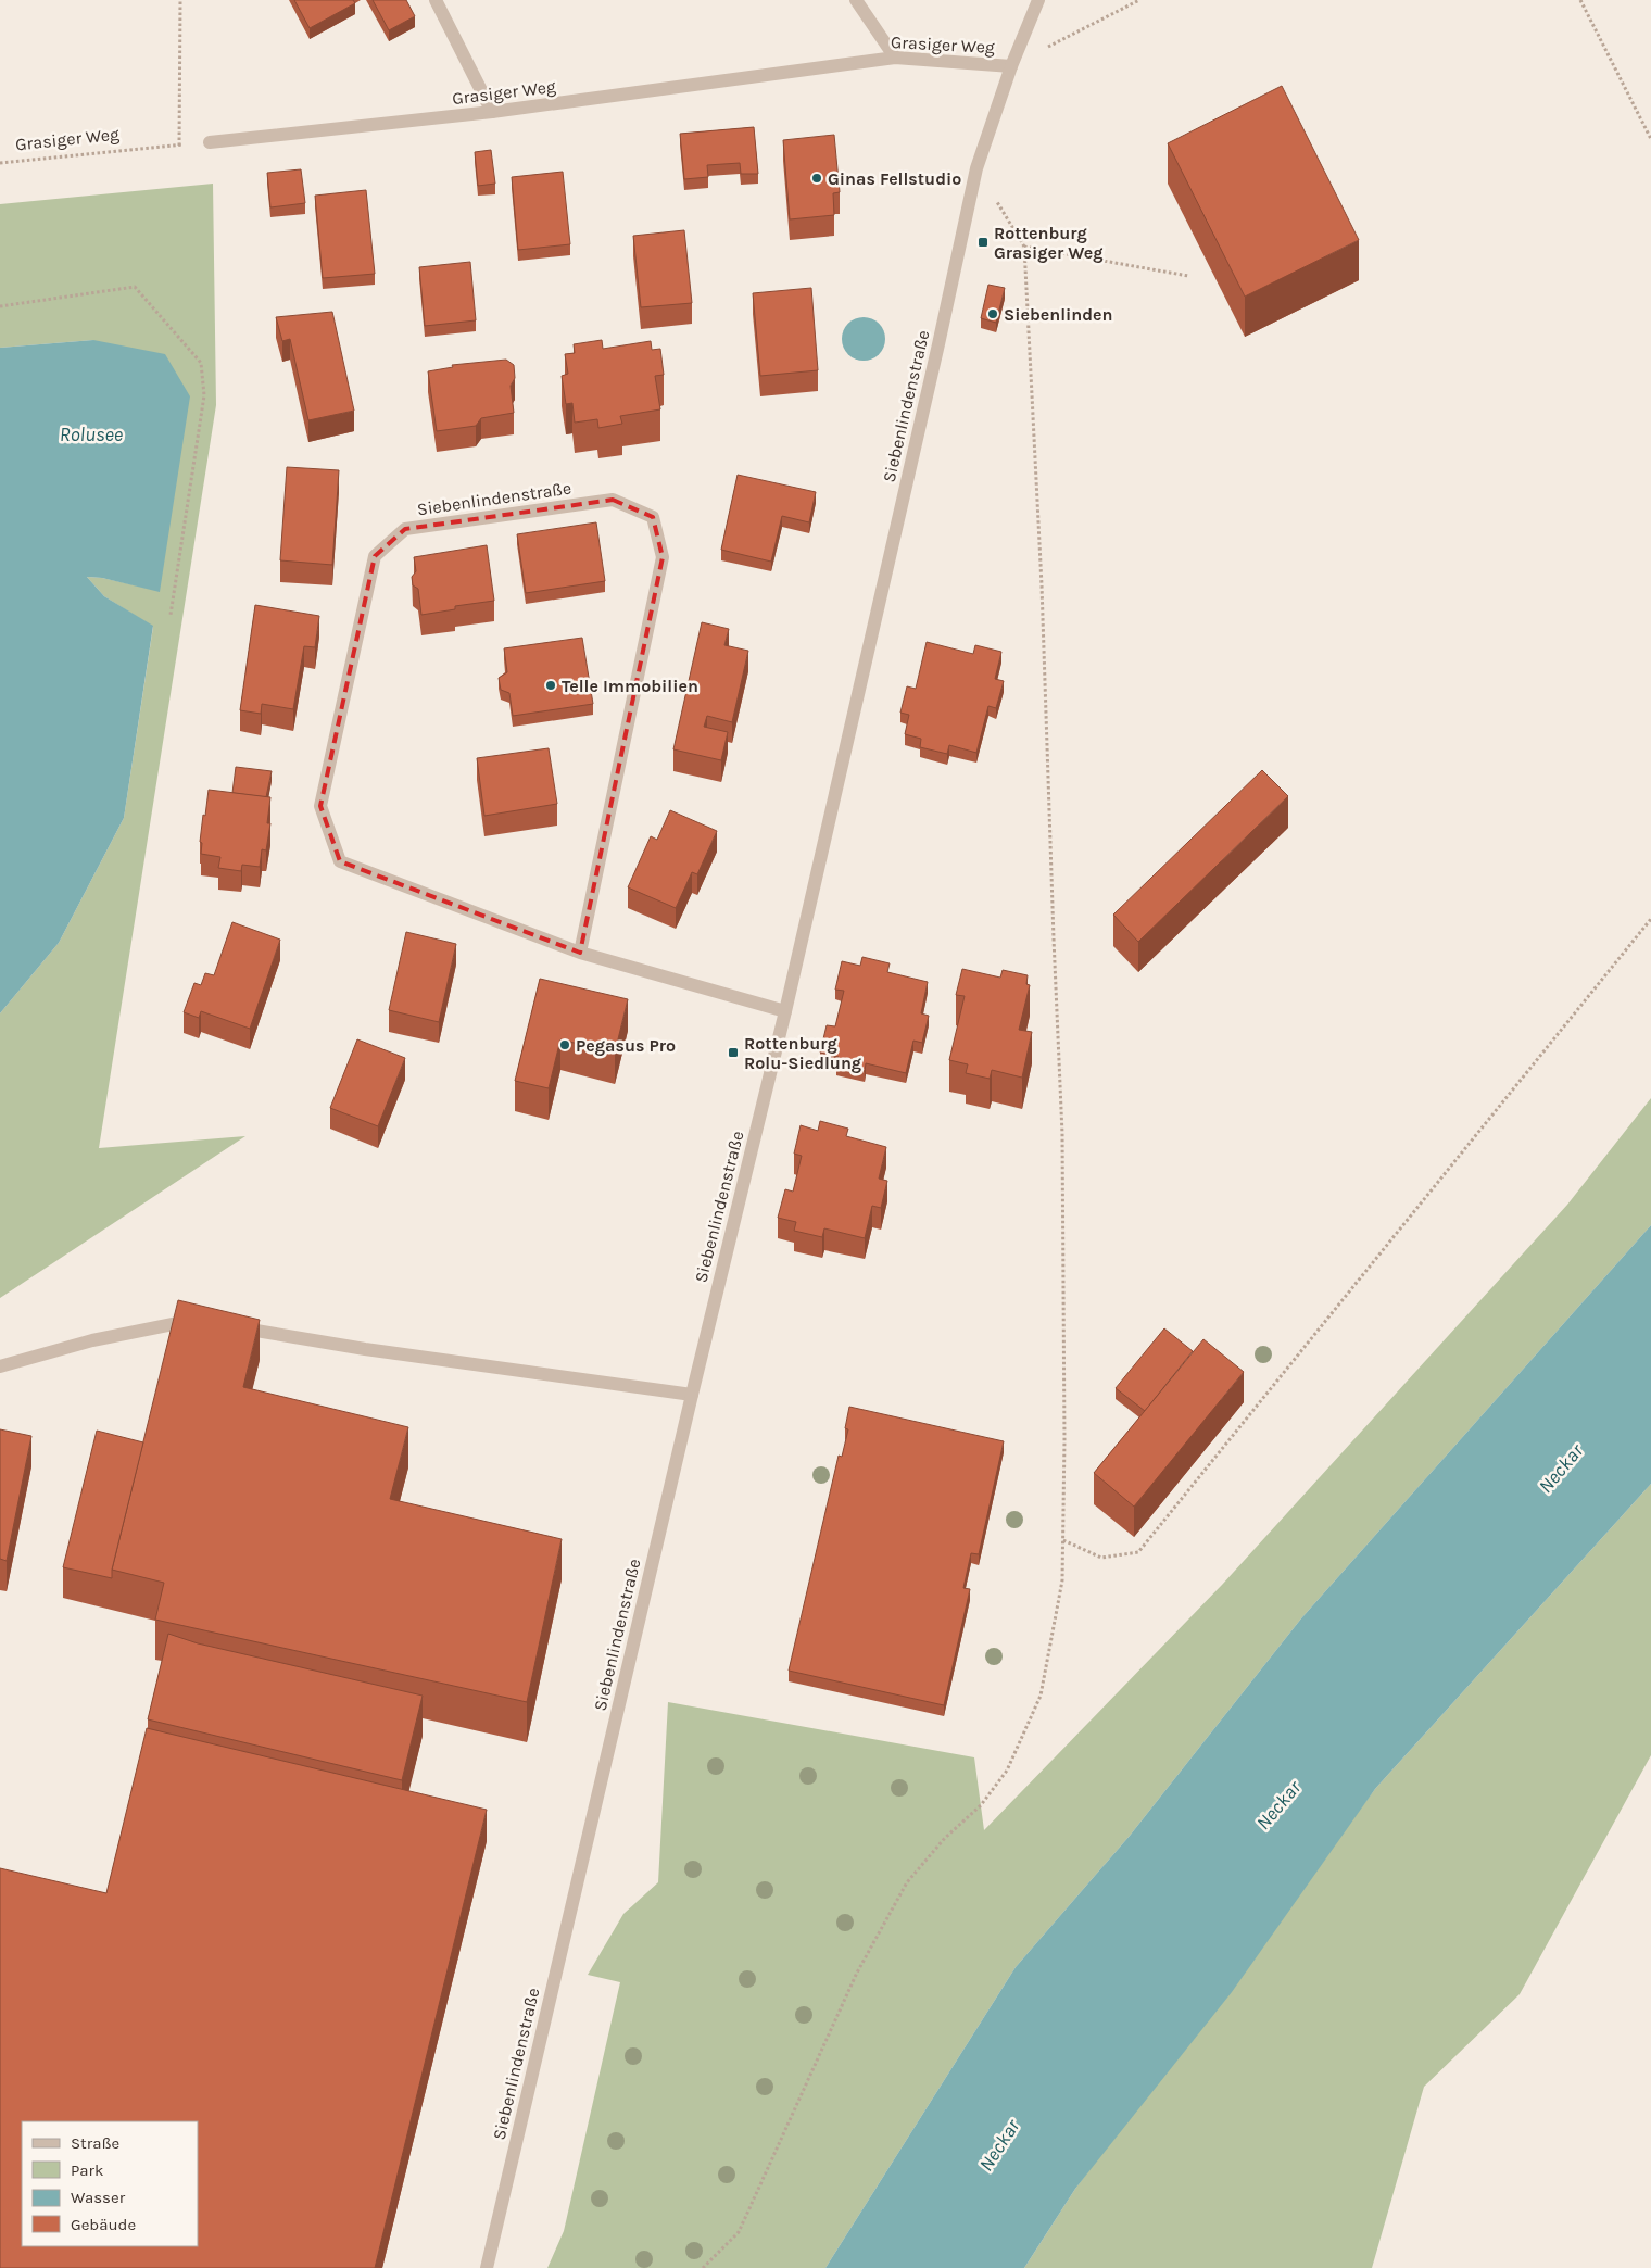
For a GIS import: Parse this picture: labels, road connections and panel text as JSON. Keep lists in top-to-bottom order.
{
  "streets": {
    "street": ["Grasiger Weg", "Siebenlindenstraße"]
  },
  "crossings": [
    ["Grasiger Weg", "Siebenlindenstraße"]
  ],
  "water": ["Rolusee", "Neckar"],
  "places": {
    "other": [
      "Ginas Fellstudio",
      "Siebenlinden",
      "Telle Immobilien",
      "Pegasus Pro"
    ],
    "transit": ["Rottenburg Grasiger Weg", "Rottenburg Rolu-Siedlung"]
  },
  "legend": [
    "Straße",
    "Park",
    "Wasser",
    "Gebäude"
  ]
}
